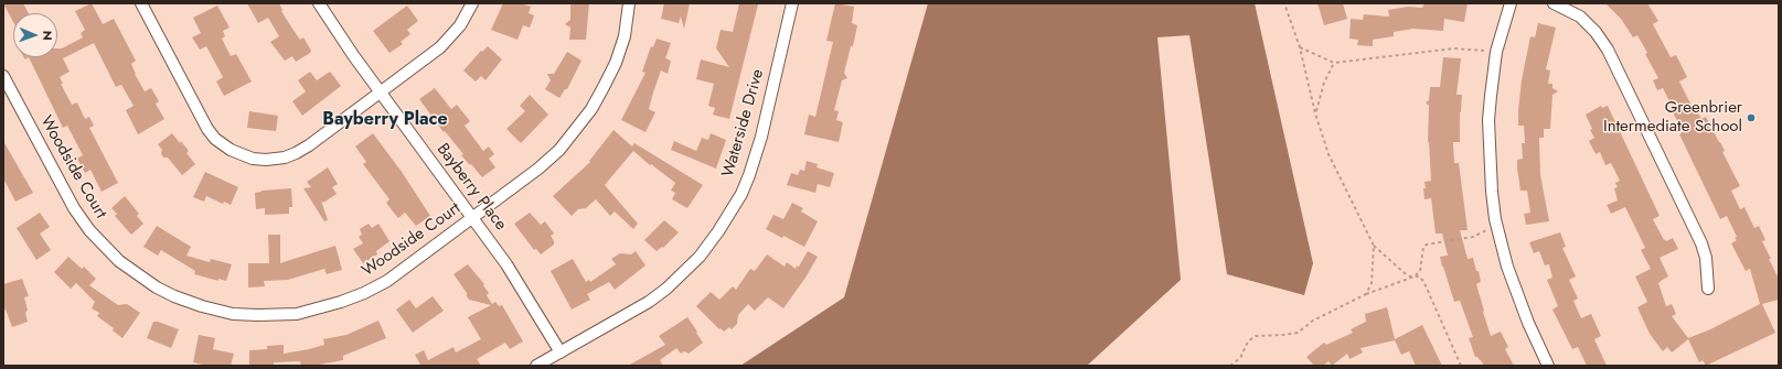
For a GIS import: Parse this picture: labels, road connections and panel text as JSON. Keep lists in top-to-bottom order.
{
  "streets": {
    "street": ["Waterside Drive", "Woodside Court", "Bayberry Place"]
  },
  "crossings": [
    ["Waterside Drive", "Bayberry Place"],
    ["Woodside Court", "Bayberry Place"]
  ],
  "districts": ["Bayberry Place"],
  "places": ["Greenbrier Intermediate School"],
  "north": "right"
}
